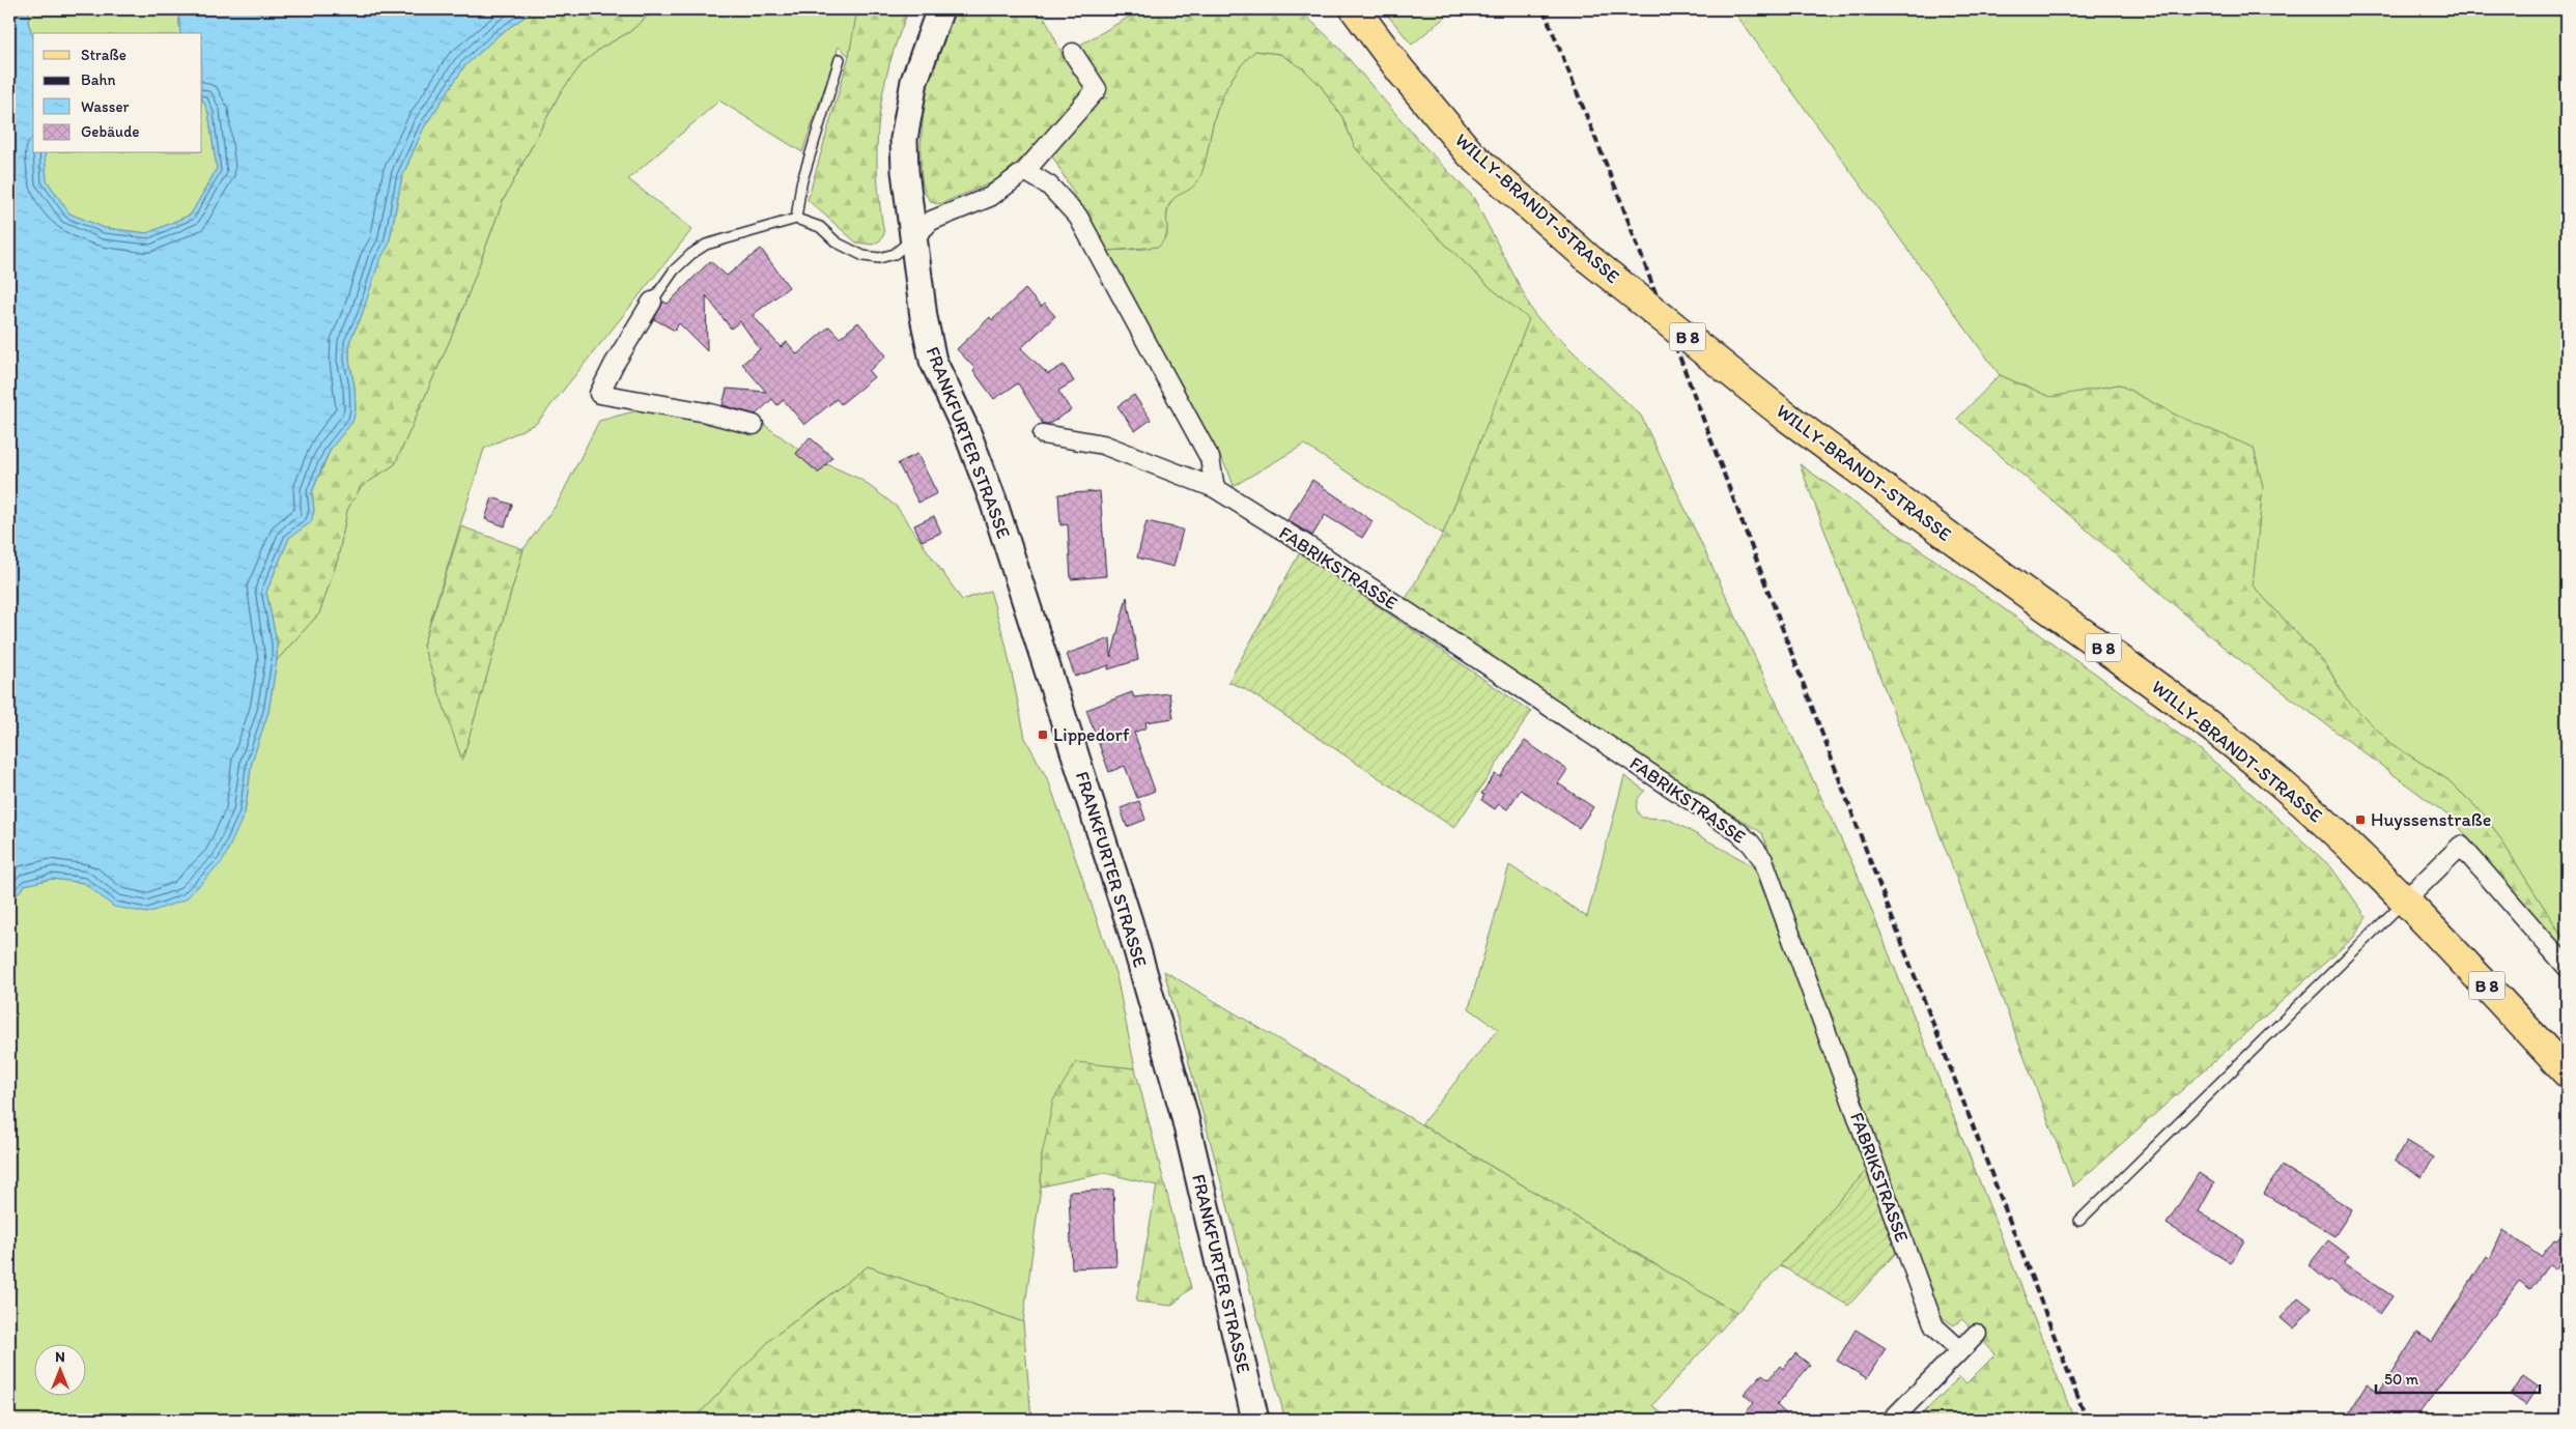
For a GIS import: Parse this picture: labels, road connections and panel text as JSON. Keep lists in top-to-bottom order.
{
  "streets": {
    "main road": ["WILLY-BRANDT-STRASSE", "B 8", "FRANKFURTER STRASSE"],
    "street": ["FABRIKSTRASSE"]
  },
  "places": {
    "transit": ["Lippedorf", "Huyssenstraße"]
  },
  "legend": [
    "Straße",
    "Bahn",
    "Wasser",
    "Gebäude"
  ],
  "scale_bar": "50 m",
  "north": "top"
}
